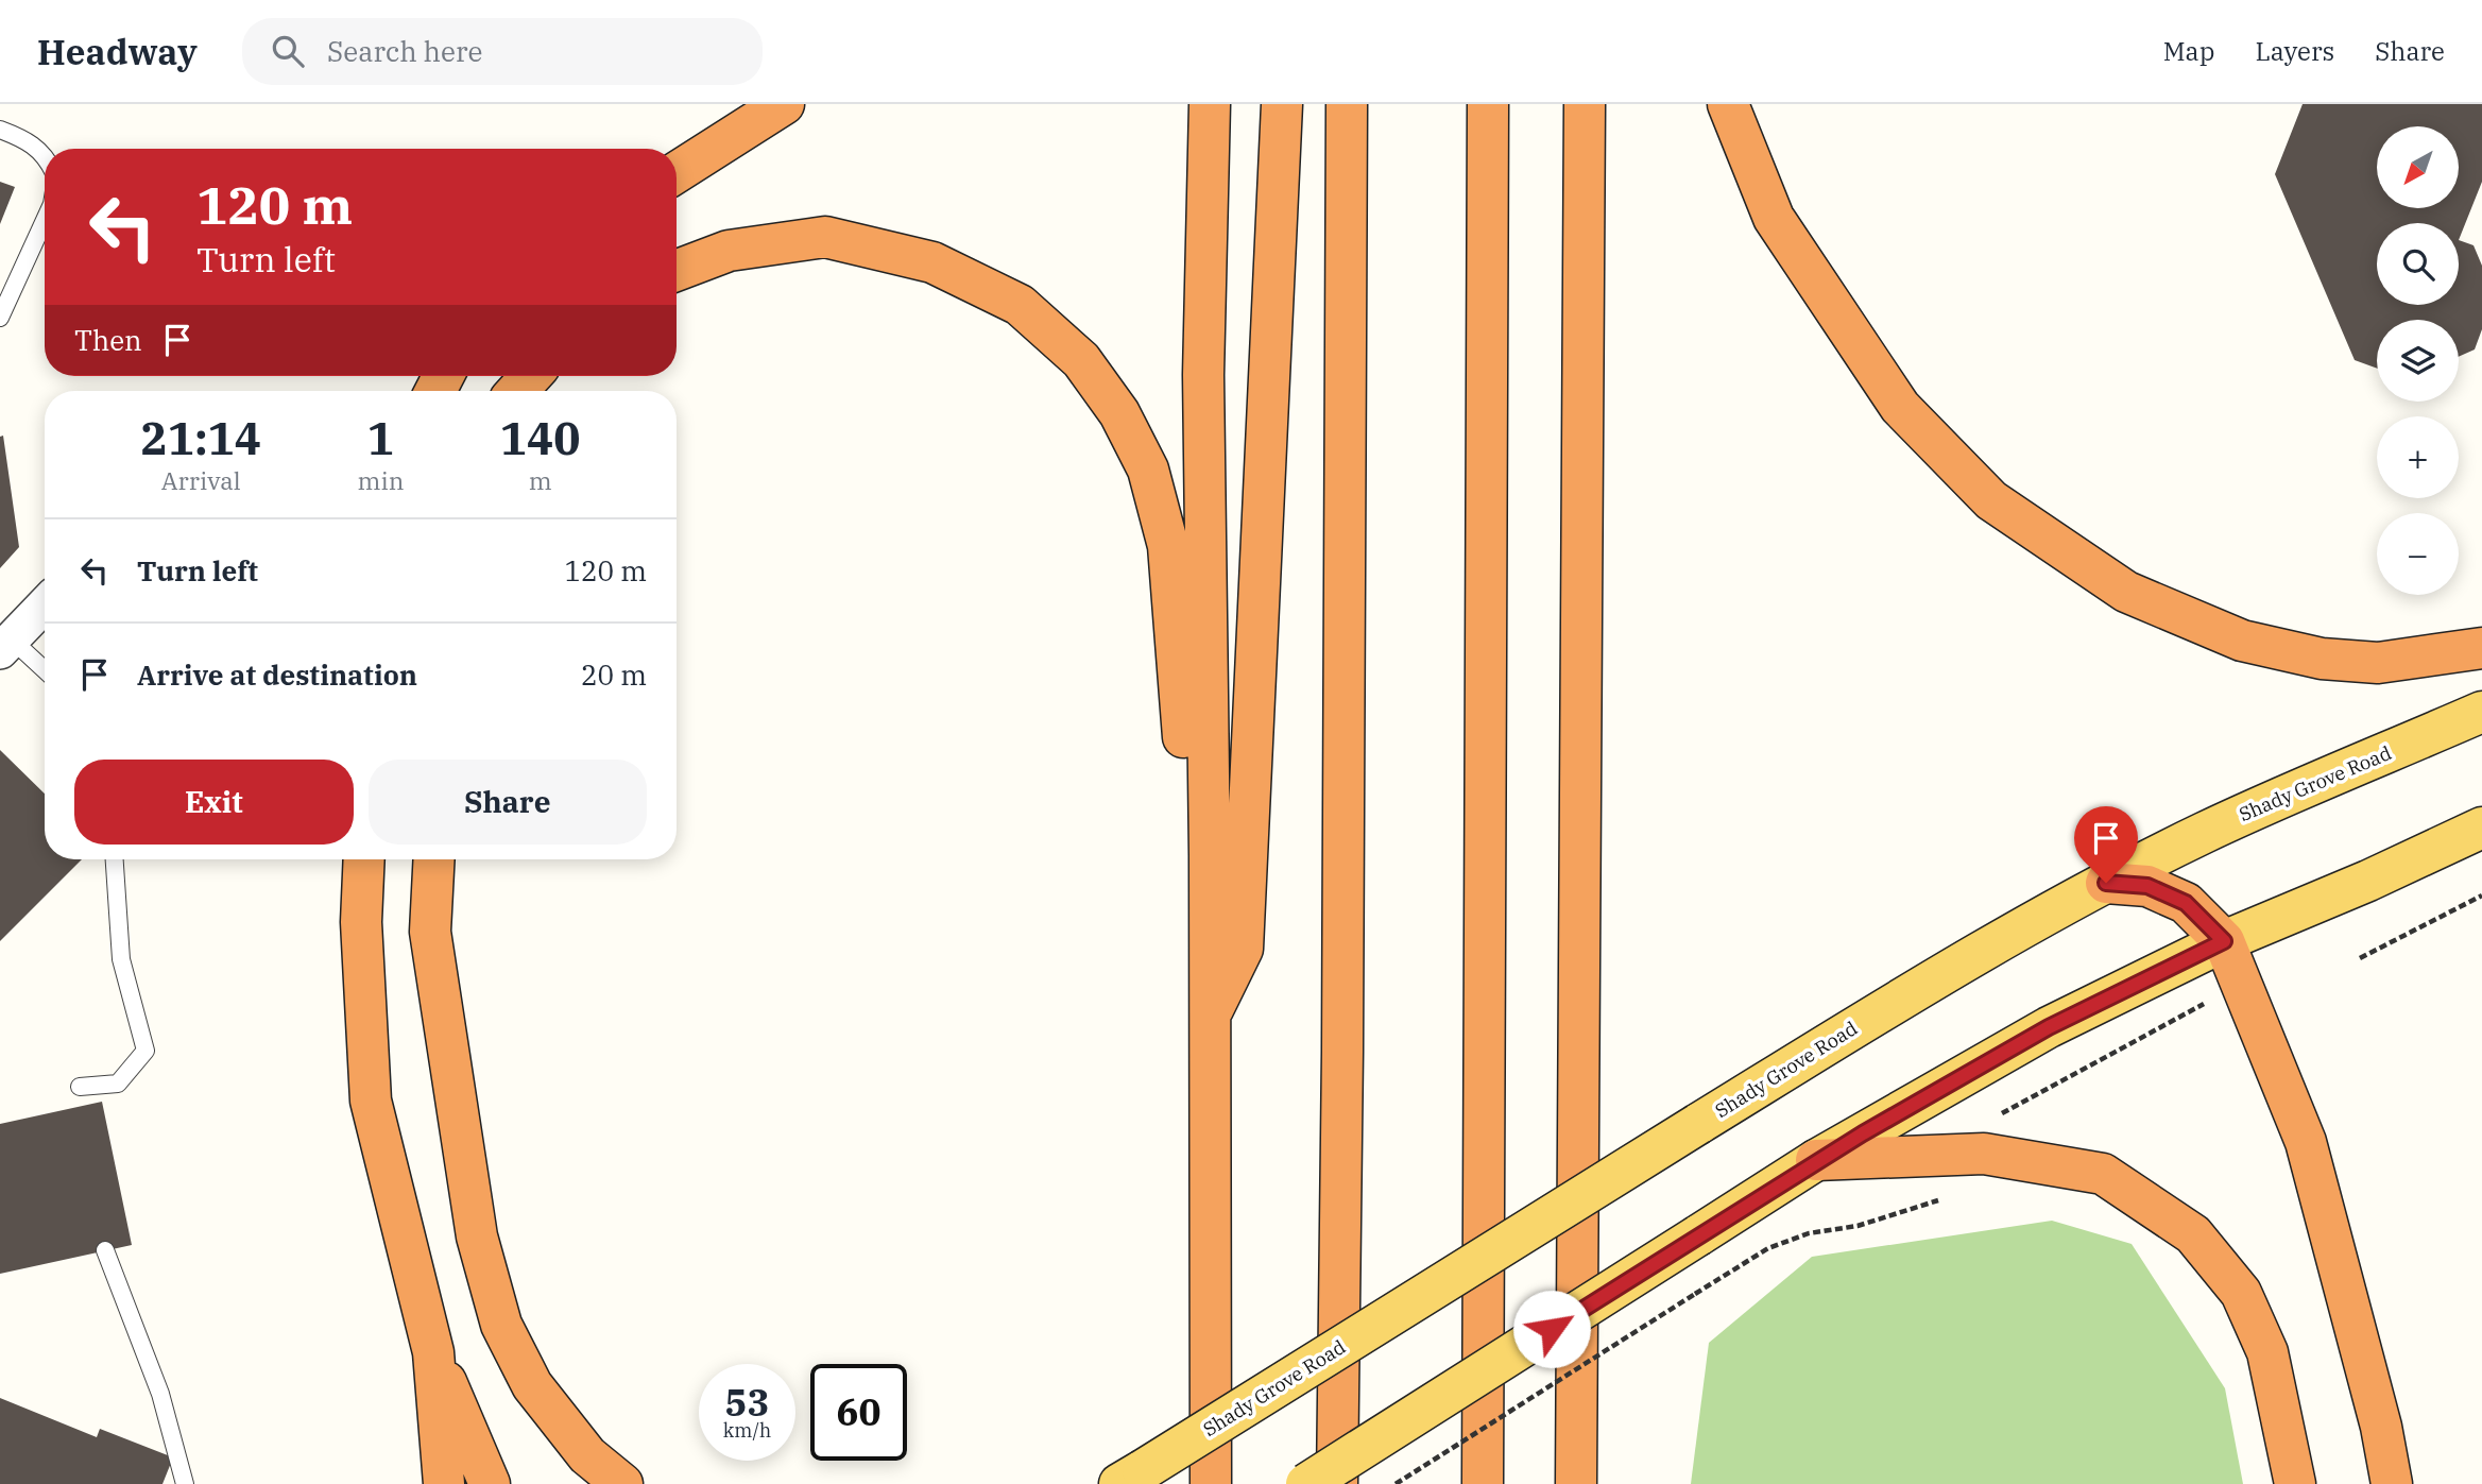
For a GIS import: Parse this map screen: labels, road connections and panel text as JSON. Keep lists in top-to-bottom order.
{
  "streets": {
    "main road": ["Shady Grove Road"]
  },
  "north": "bottom left",
  "page": {
    "header": "Headway",
    "search": "Search here",
    "nav": ["Map", "Layers", "Share"],
    "map_buttons": ["+", "−"],
    "turn": ["120 m", "Turn left"],
    "then": "Then",
    "eta": [
      "21:14",
      "Arrival",
      "1",
      "min",
      "140",
      "m"
    ],
    "list": [
      {
        "name": "Turn left",
        "value": "120 m"
      },
      {
        "name": "Arrive at destination",
        "value": "20 m"
      }
    ],
    "buttons": ["Exit", "Share"],
    "speed": "53 km/h",
    "limit": "60"
  }
}
